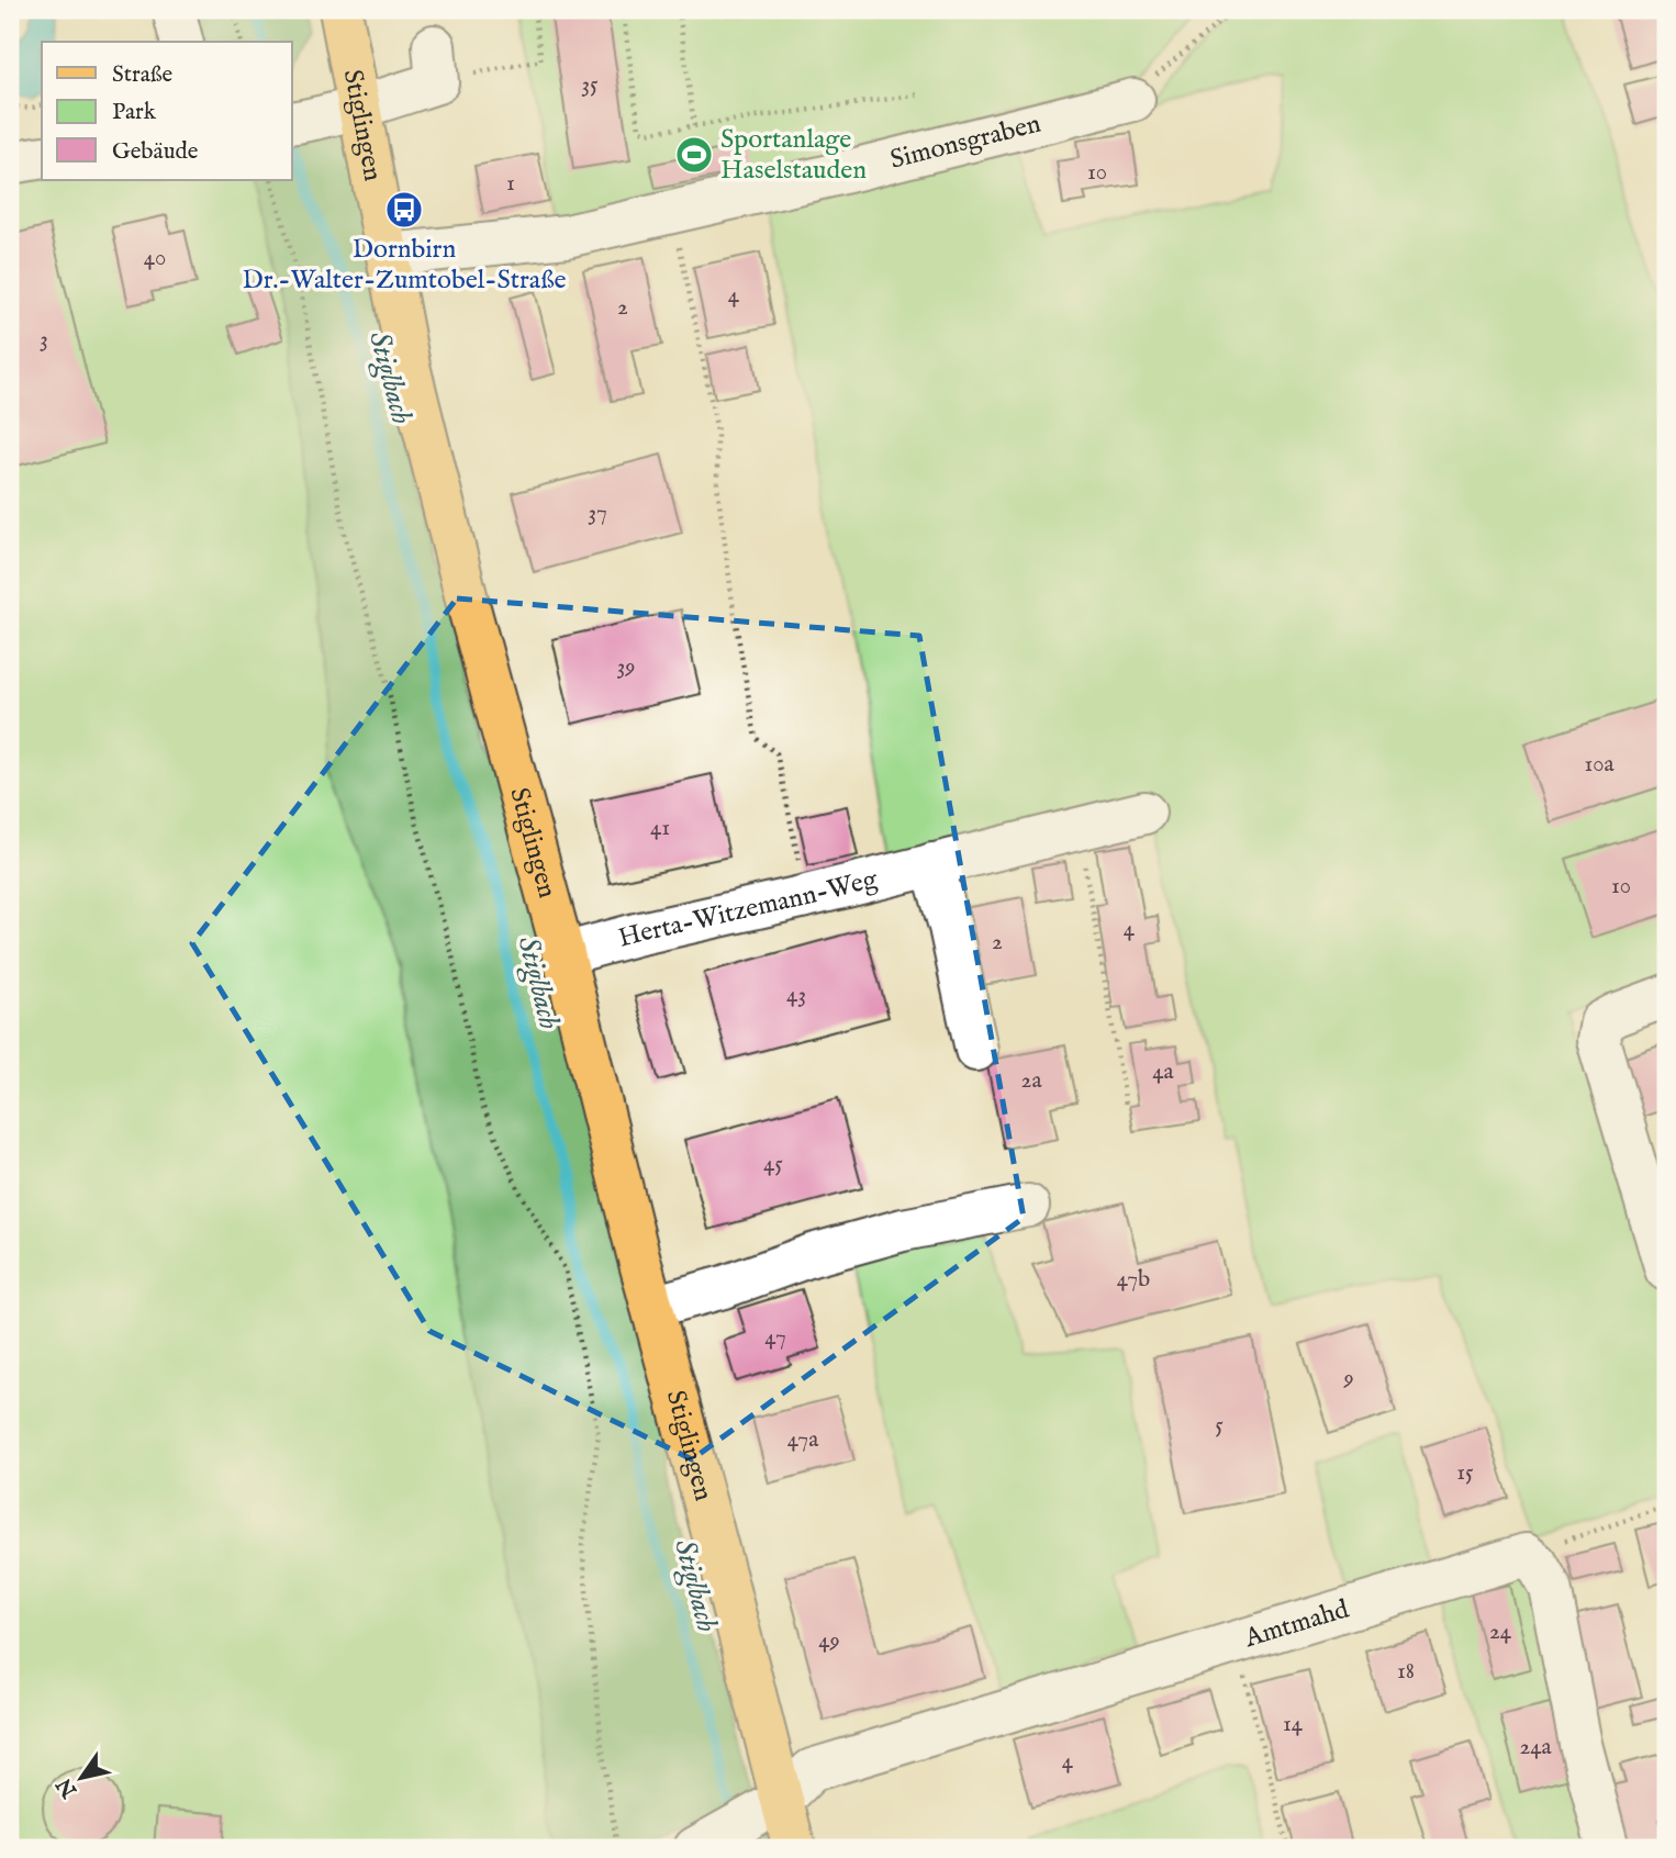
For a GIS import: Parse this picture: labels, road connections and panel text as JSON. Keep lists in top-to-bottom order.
{
  "streets": {
    "main road": ["Stiglingen"],
    "street": ["Simonsgraben", "Herta-Witzemann-Weg", "Amtmahd"]
  },
  "crossings": [
    ["Stiglingen", "Simonsgraben"],
    ["Stiglingen", "Herta-Witzemann-Weg"],
    ["Stiglingen", "Amtmahd"]
  ],
  "water": ["Stiglbach"],
  "places": {
    "sports": ["Sportanlage Haselstauden"],
    "bus stop": ["Dornbirn Dr.-Walter-Zumtobel-Straße"]
  },
  "house_numbers": [
    "35",
    "10",
    "1",
    "40",
    "4",
    "2",
    "3",
    "37",
    "39",
    "10a",
    "41",
    "10",
    "4",
    "2",
    "43",
    "4a",
    "2a",
    "45",
    "47b",
    "47",
    "9",
    "5",
    "47a",
    "15",
    "24",
    "49",
    "18",
    "14",
    "24a",
    "4"
  ],
  "legend": ["Straße", "Park", "Gebäude"],
  "north": "bottom left"
}
